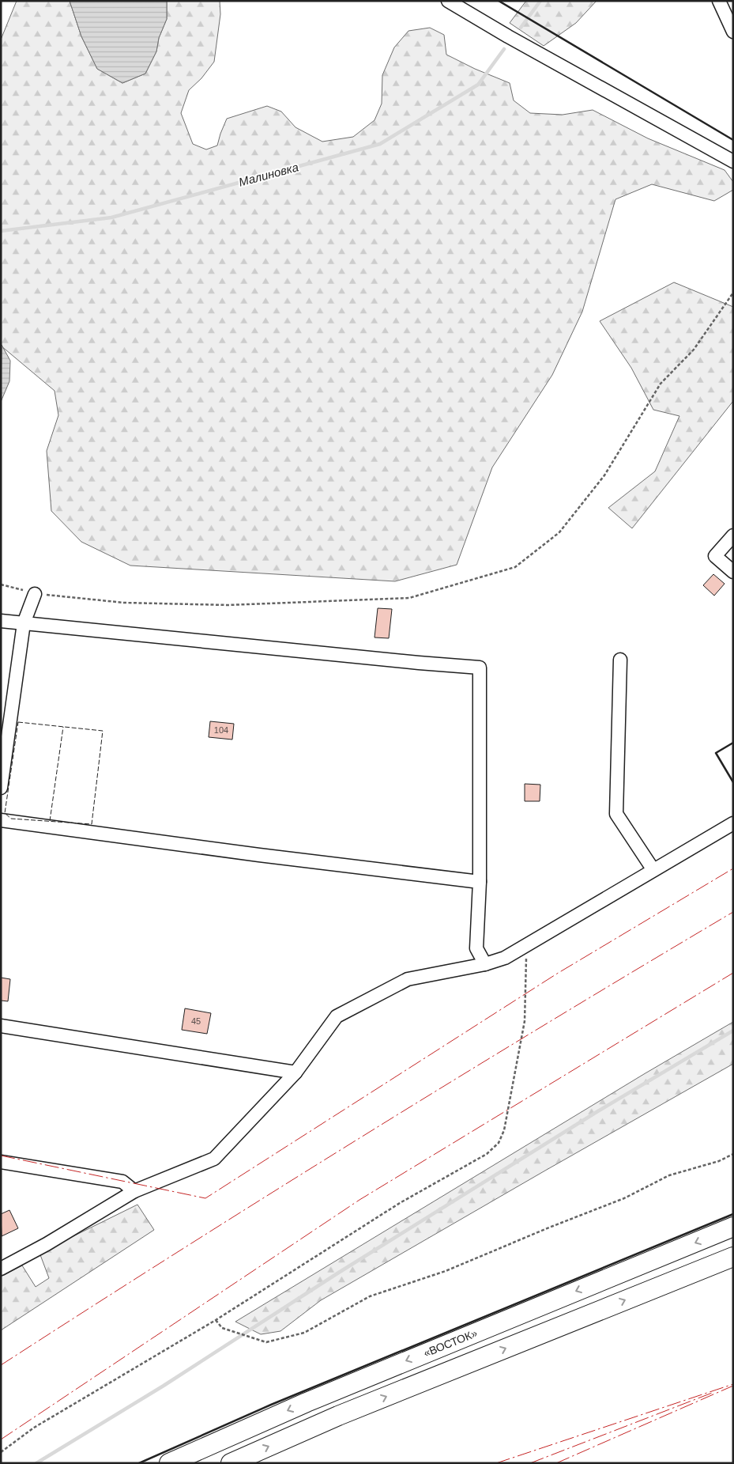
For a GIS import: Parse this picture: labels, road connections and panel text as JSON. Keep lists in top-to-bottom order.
{
  "streets": {
    "highway": ["«ВОСТОК»"]
  },
  "water": ["Малиновка"],
  "house_numbers": ["104", "45"]
}
